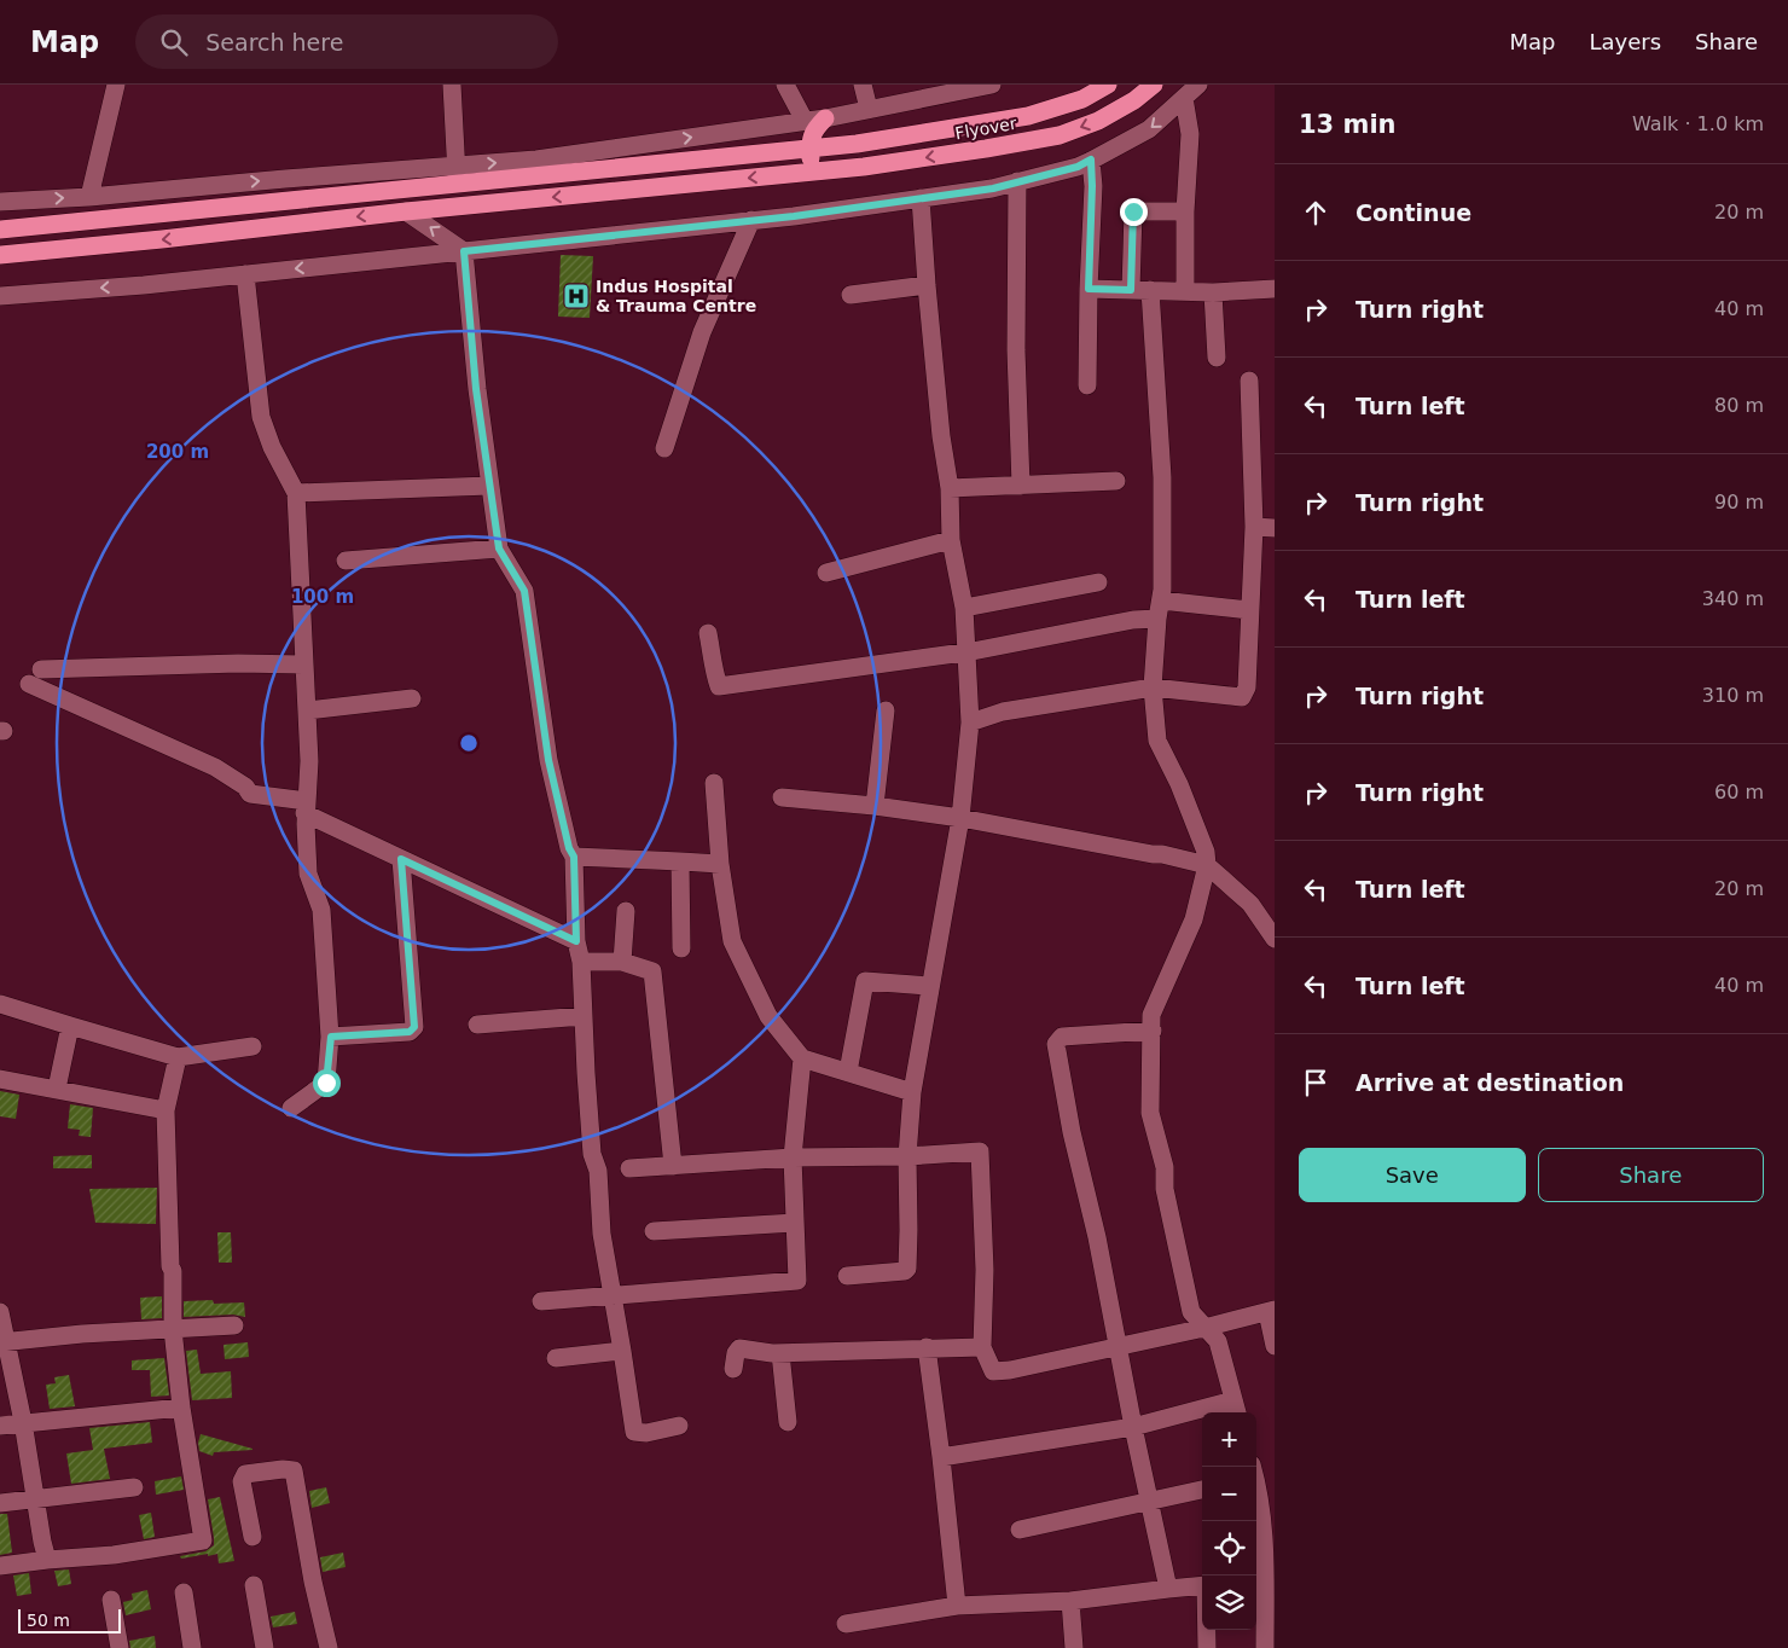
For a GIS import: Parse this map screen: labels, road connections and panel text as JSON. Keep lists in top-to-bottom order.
{
  "streets": {
    "highway": ["Flyover"]
  },
  "places": {
    "hospital": ["Indus Hospital & Trauma Centre"]
  },
  "scale_bar": "50 m",
  "page": {
    "header": "Map",
    "search": "Search here",
    "nav": ["Map", "Layers", "Share"],
    "heading": ["13 min", "Walk · 1.0 km"],
    "list": [
      ["Continue", "20 m"],
      ["Turn right", "40 m"],
      ["Turn left", "80 m"],
      ["Turn right", "90 m"],
      ["Turn left", "340 m"],
      ["Turn right", "310 m"],
      ["Turn right", "60 m"],
      ["Turn left", "20 m"],
      ["Turn left", "40 m"],
      "Arrive at destination"
    ],
    "buttons": ["Save", "Share"],
    "map_buttons": ["+", "−"],
    "scale": "50 m"
  },
  "rings": ["200 m", "100 m"]
}
